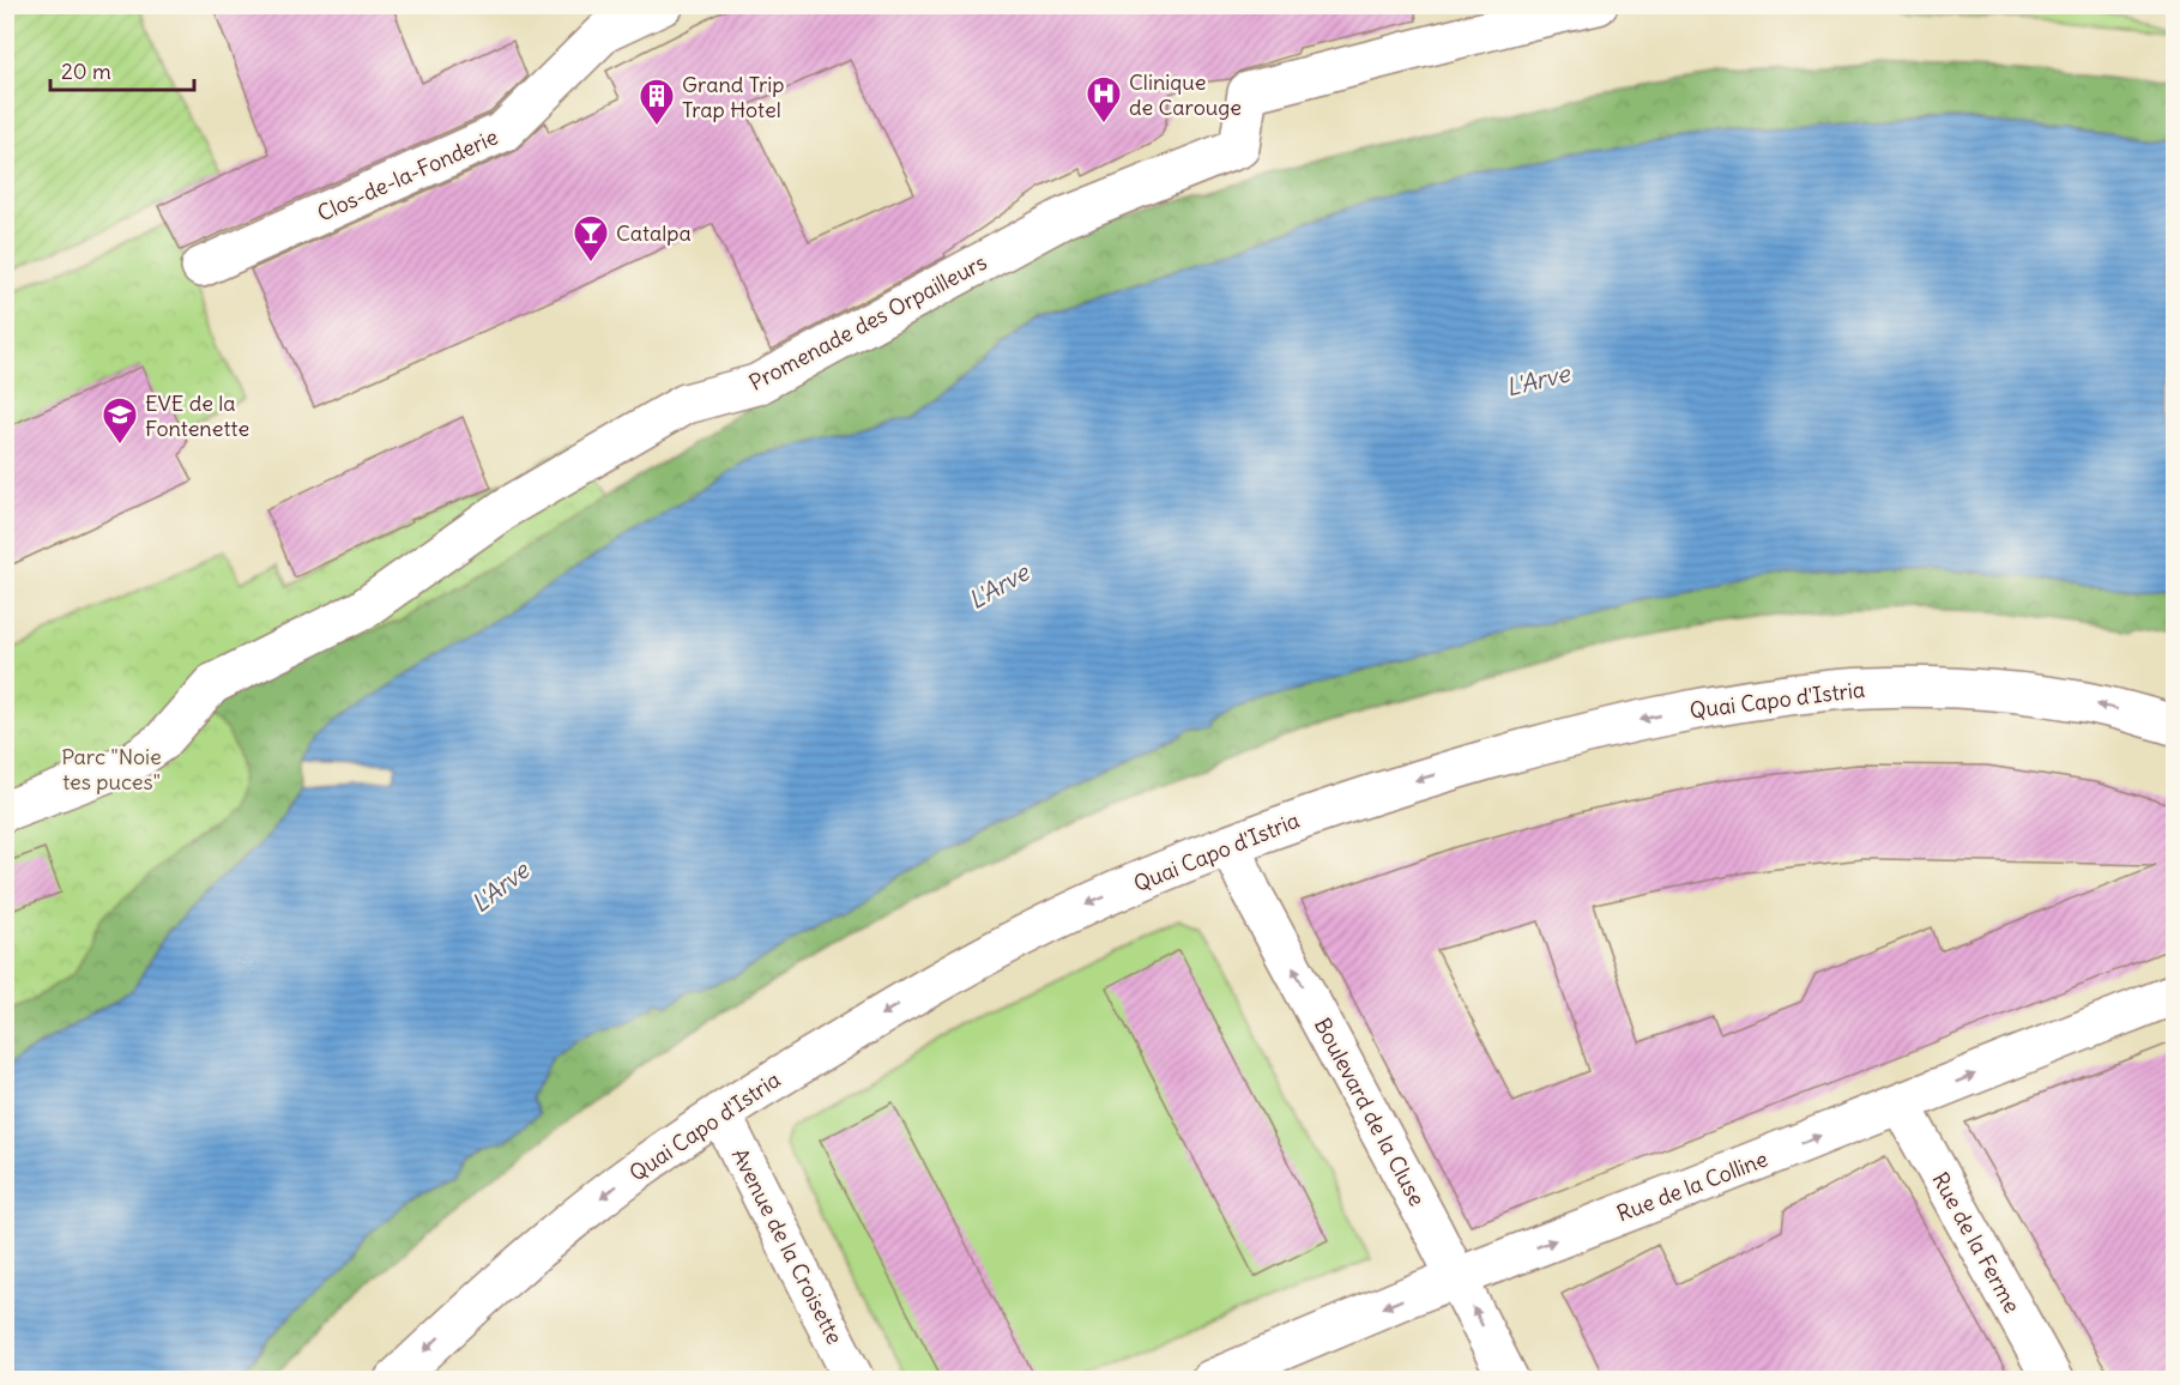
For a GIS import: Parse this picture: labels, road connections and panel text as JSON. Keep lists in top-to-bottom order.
{
  "streets": {
    "street": [
      "Clos-de-la-Fonderie",
      "Promenade des Orpailleurs",
      "Quai Capo d'Istria",
      "Boulevard de la Cluse",
      "Rue de la Colline",
      "Rue de la Ferme",
      "Avenue de la Croisette"
    ]
  },
  "crossings": [
    ["Quai Capo d'Istria", "Boulevard de la Cluse"],
    ["Quai Capo d'Istria", "Avenue de la Croisette"],
    ["Boulevard de la Cluse", "Rue de la Colline"],
    ["Rue de la Colline", "Rue de la Ferme"]
  ],
  "one_way": ["Quai Capo d'Istria", "Boulevard de la Cluse"],
  "water": ["L'Arve"],
  "parks": ["Parc \"Noie tes puces\""],
  "places": {
    "hospital": ["Clinique de Carouge"],
    "building": ["Grand Trip Trap Hotel"],
    "bar": ["Catalpa"],
    "school or university": ["EVE de la Fontenette"]
  },
  "scale_bar": "20 m"
}
